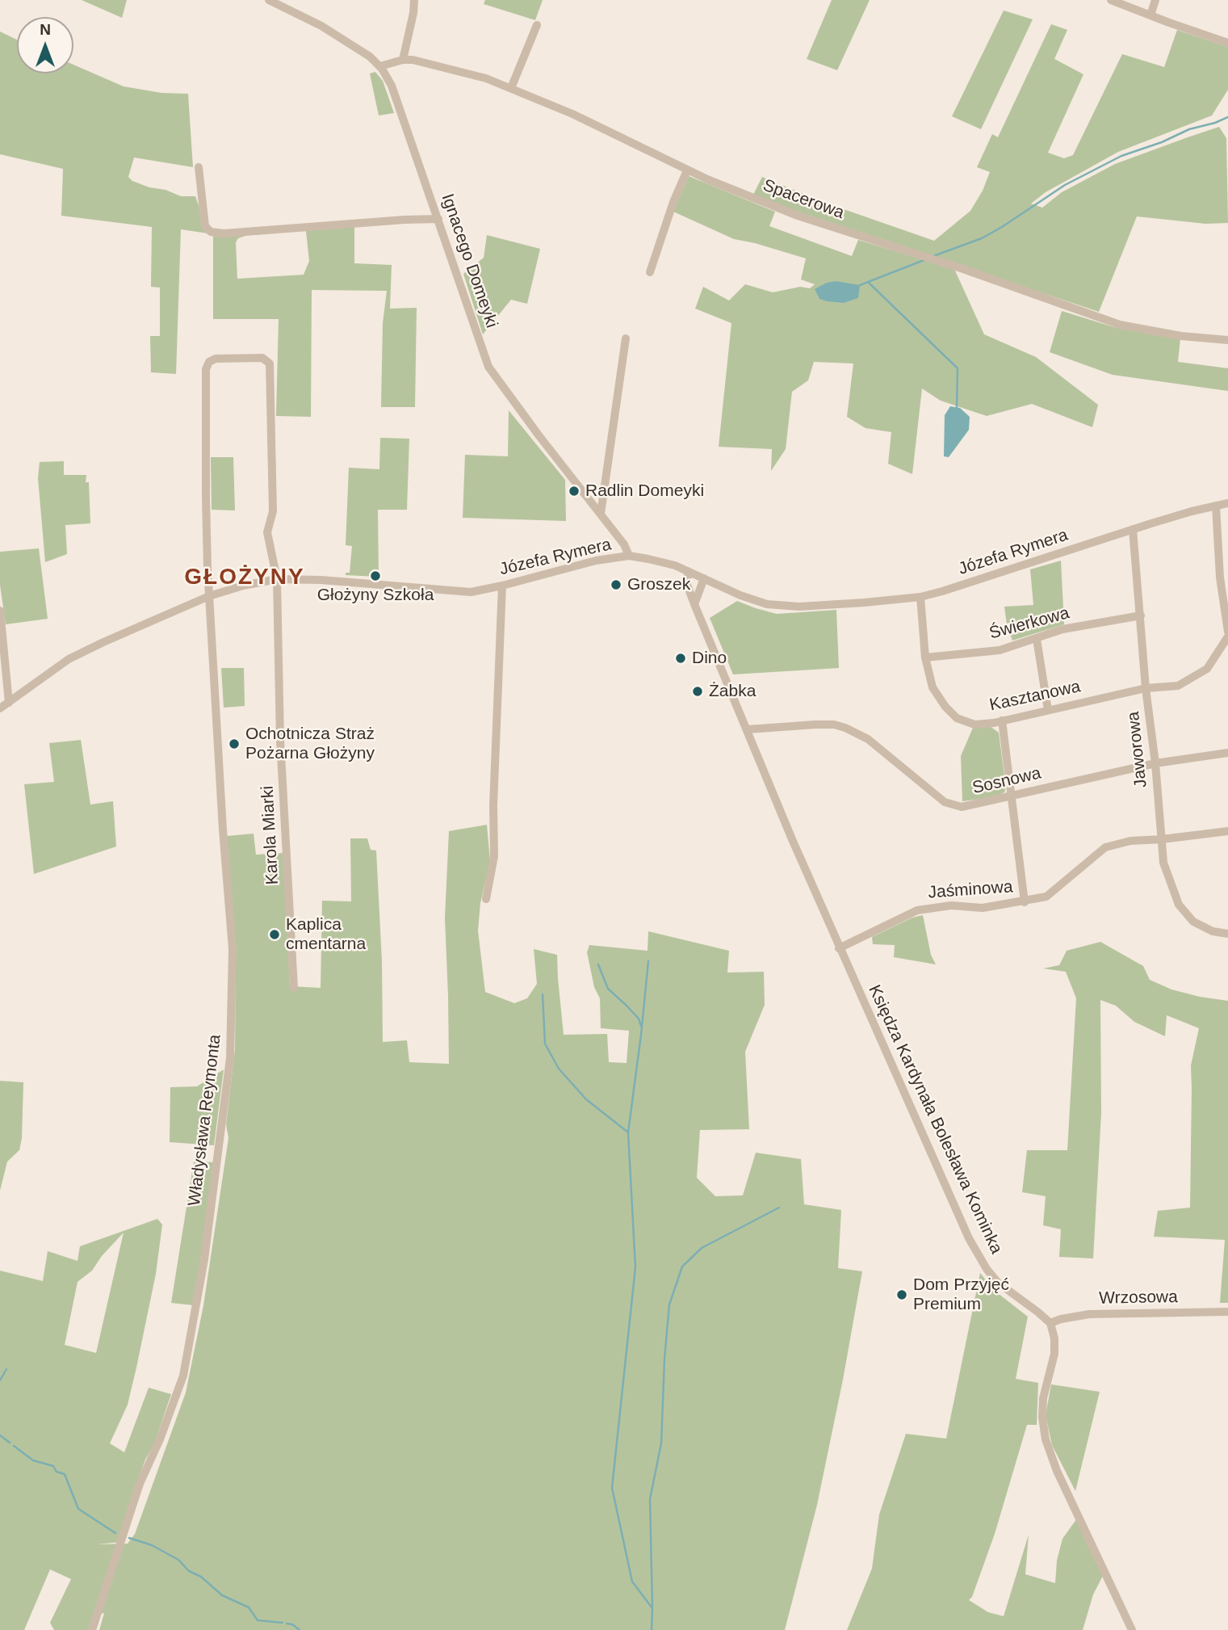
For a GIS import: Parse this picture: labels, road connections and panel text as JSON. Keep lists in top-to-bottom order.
{
  "streets": {
    "street": [
      "Spacerowa",
      "Ignacego Domeyki",
      "Józefa Rymera",
      "Świerkowa",
      "Kasztanowa",
      "Jaworowa",
      "Sosnowa",
      "Karola Miarki",
      "Jaśminowa",
      "Księdza Kardynała Bolesława Kominka",
      "Władysława Reymonta",
      "Wrzosowa"
    ]
  },
  "crossings": [
    ["Spacerowa", "Ignacego Domeyki"],
    ["Ignacego Domeyki", "Józefa Rymera"],
    ["Józefa Rymera", "Kasztanowa"],
    ["Józefa Rymera", "Jaworowa"],
    ["Józefa Rymera", "Karola Miarki"],
    ["Józefa Rymera", "Księdza Kardynała Bolesława Kominka"],
    ["Józefa Rymera", "Władysława Reymonta"],
    ["Świerkowa", "Kasztanowa"],
    ["Świerkowa", "Jaworowa"],
    ["Kasztanowa", "Jaworowa"],
    ["Jaworowa", "Sosnowa"],
    ["Jaworowa", "Jaśminowa"],
    ["Sosnowa", "Księdza Kardynała Bolesława Kominka"],
    ["Karola Miarki", "Władysława Reymonta"],
    ["Jaśminowa", "Księdza Kardynała Bolesława Kominka"],
    ["Księdza Kardynała Bolesława Kominka", "Wrzosowa"]
  ],
  "districts": ["GŁOŻYNY"],
  "places": [
    "Radlin Domeyki",
    "Głożyny Szkoła",
    "Groszek",
    "Dino",
    "Żabka",
    "Ochotnicza Straż Pożarna Głożyny",
    "Kaplica cmentarna",
    "Dom Przyjęć Premium"
  ],
  "north": "top"
}
